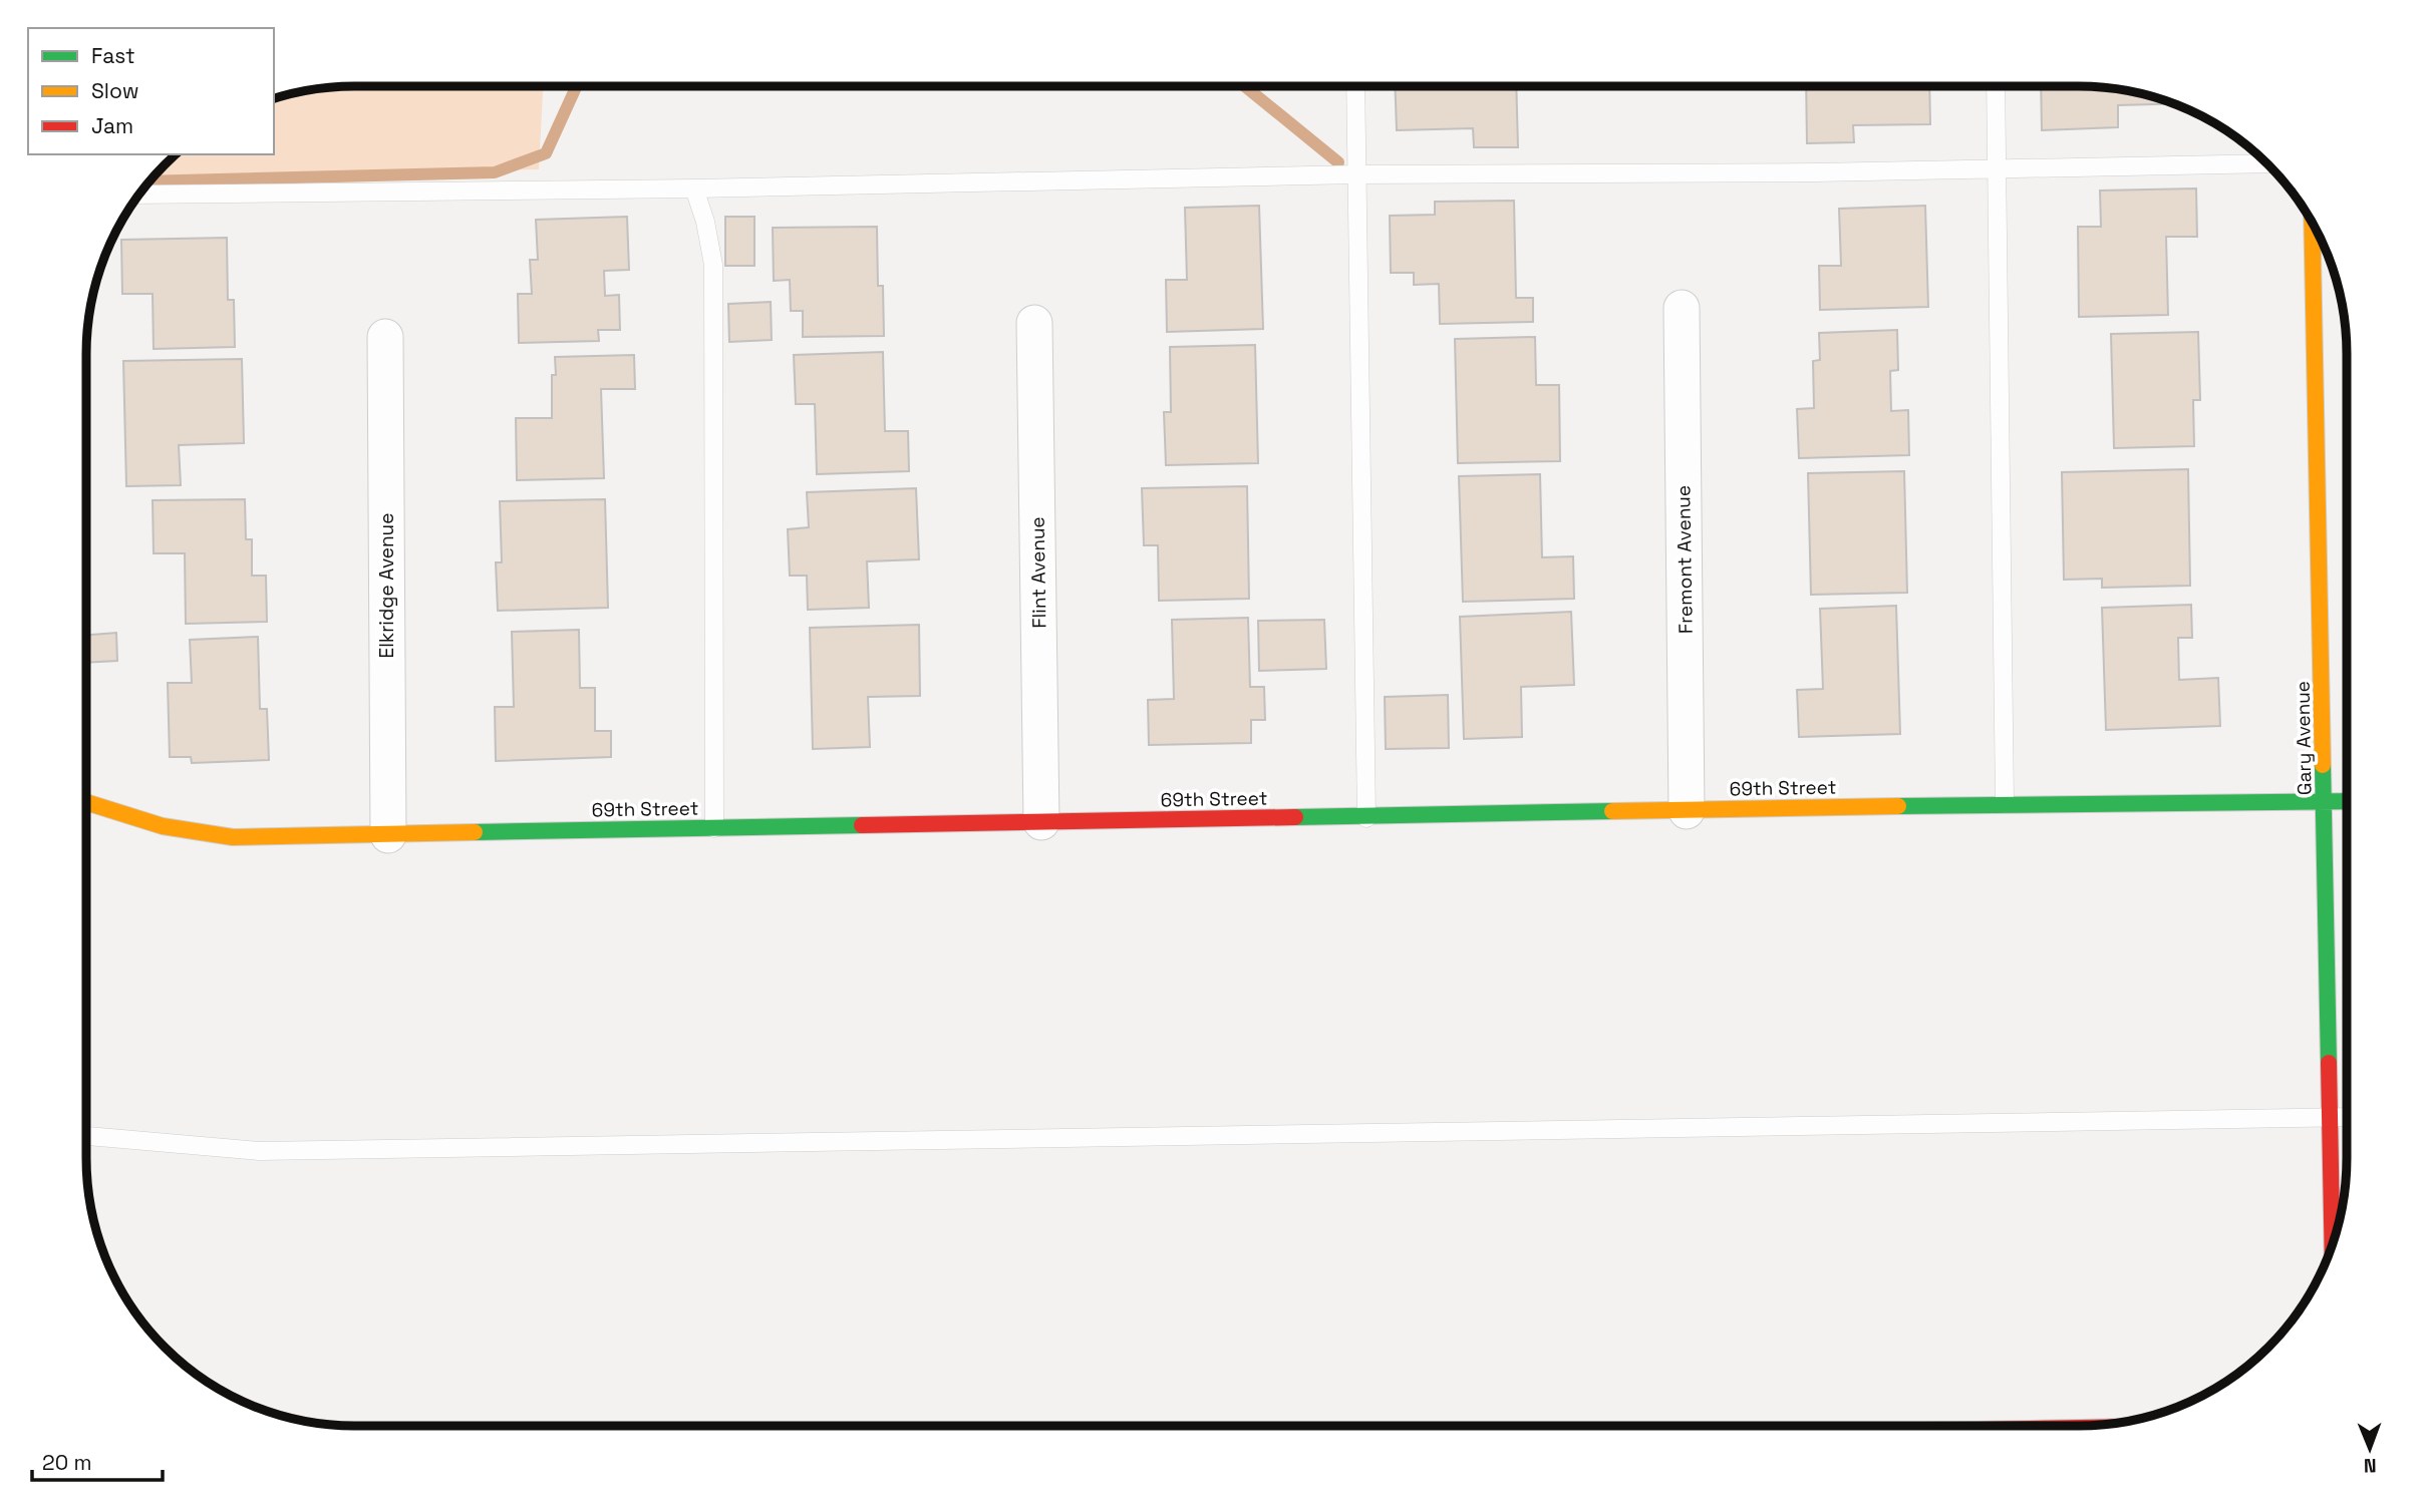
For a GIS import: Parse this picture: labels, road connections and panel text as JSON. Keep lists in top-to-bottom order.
{
  "streets": {
    "street": [
      "Fremont Avenue",
      "Flint Avenue",
      "Elkridge Avenue",
      "Gary Avenue",
      "69th Street"
    ]
  },
  "crossings": [
    ["Fremont Avenue", "69th Street"],
    ["Flint Avenue", "69th Street"],
    ["Elkridge Avenue", "69th Street"],
    ["Gary Avenue", "69th Street"]
  ],
  "legend": ["Fast", "Slow", "Jam"],
  "scale_bar": "20 m",
  "north": "bottom"
}
